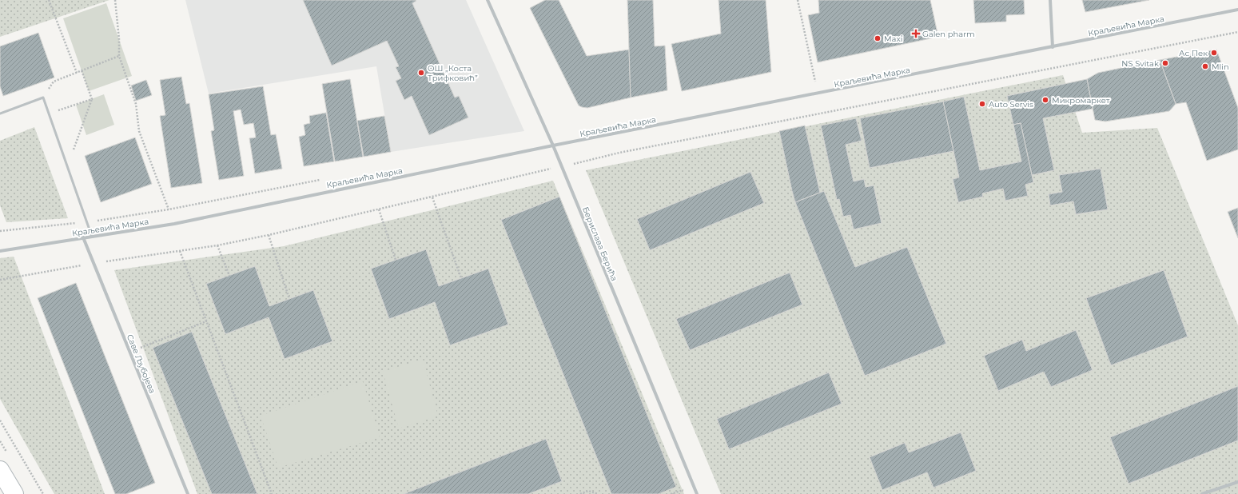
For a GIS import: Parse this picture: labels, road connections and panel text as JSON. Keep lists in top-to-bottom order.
{
  "streets": {
    "street": ["Краљевића Марка", "Берислава Берића", "Саве Љубојева"]
  },
  "crossings": [
    ["Краљевића Марка", "Берислава Берића"],
    ["Краљевића Марка", "Саве Љубојева"]
  ],
  "places": {
    "health": ["Galen pharm"],
    "other": [
      "Maxi",
      "Ас Пек",
      "NS Svitak",
      "Mlin",
      "ОШ „Коста Трифковић”",
      "Микромаркет",
      "Auto Servis"
    ]
  }
}
